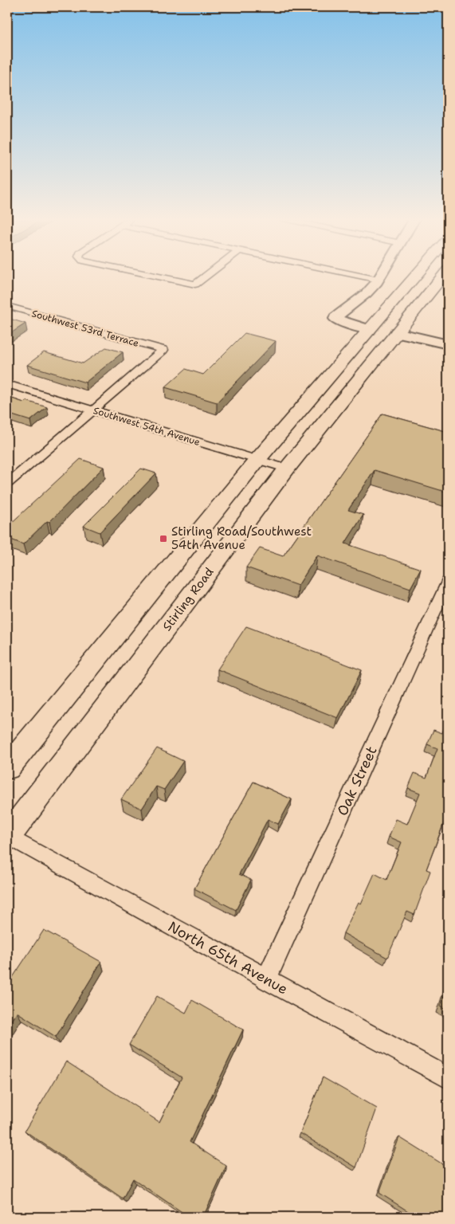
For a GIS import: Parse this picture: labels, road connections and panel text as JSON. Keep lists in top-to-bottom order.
{
  "streets": {
    "main road": ["Stirling Road"],
    "street": [
      "Southwest 53rd Terrace",
      "Southwest 54th Avenue",
      "Oak Street",
      "North 65th Avenue"
    ]
  },
  "crossings": [
    ["Southwest 53rd Terrace", "Southwest 54th Avenue"],
    ["Southwest 54th Avenue", "Stirling Road"],
    ["Stirling Road", "North 65th Avenue"],
    ["Oak Street", "North 65th Avenue"]
  ],
  "places": {
    "transit": ["Stirling Road/Southwest 54th Avenue"]
  }
}
